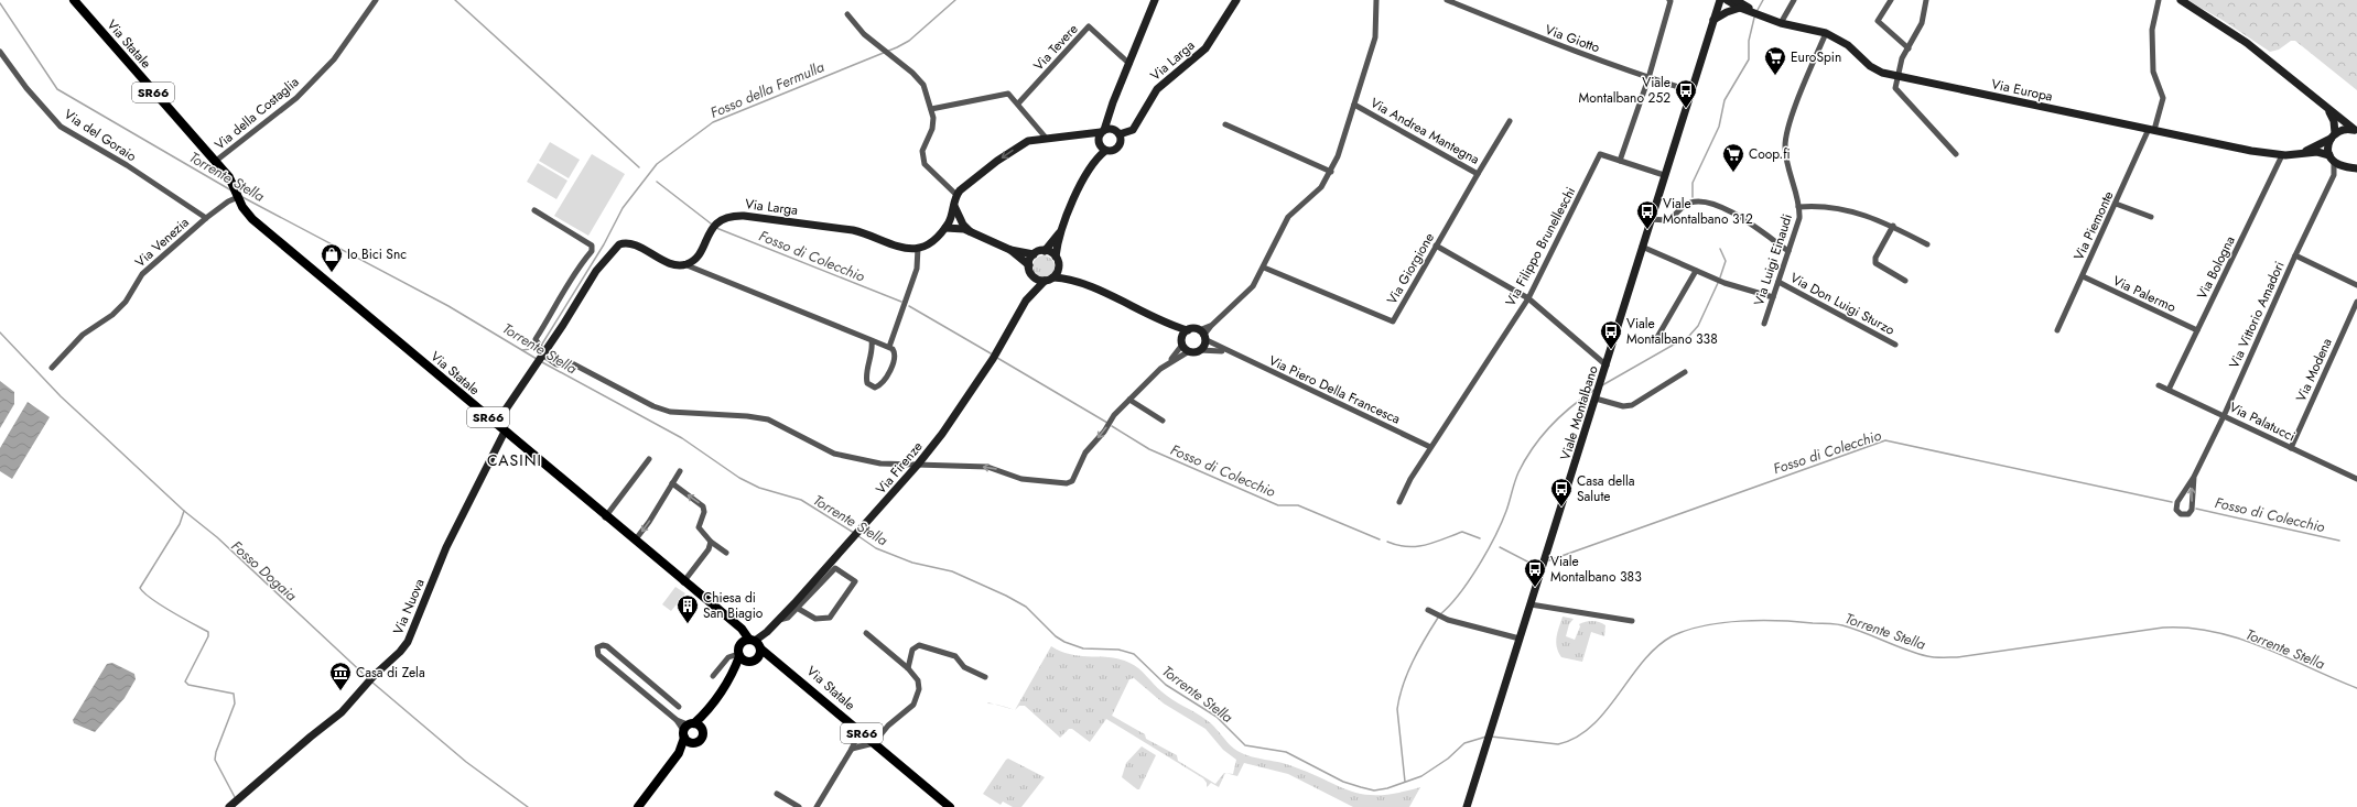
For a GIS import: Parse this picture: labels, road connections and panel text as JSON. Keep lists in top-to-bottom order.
{
  "streets": {
    "main road": ["Via Statale", "SR66"],
    "street": [
      "Via Giotto",
      "Via Tevere",
      "Via Larga",
      "Via Europa",
      "Via della Costaglia",
      "Via Andrea Mantegna",
      "Via del Goraio",
      "Via Piemonte",
      "Via Venezia",
      "Via Filippo Brunelleschi",
      "Via Luigi Einaudi",
      "Via Bologna",
      "Via Giorgione",
      "Via Palermo",
      "Via Don Luigi Sturzo",
      "Via Vittorio Amadori",
      "Via Modena",
      "Via Piero Della Francesca",
      "Viale Montalbano",
      "Via Palatucci",
      "Via Firenze",
      "Via Nuova"
    ]
  },
  "crossings": [
    ["Via Giotto", "Viale Montalbano"],
    ["Via Statale", "Via della Costaglia"],
    ["Via Statale", "Via Venezia"],
    ["Via Statale", "Via Firenze"],
    ["Via Statale", "Via Nuova"],
    ["Via Europa", "Via Piemonte"],
    ["Via Europa", "Via Bologna"],
    ["Via Europa", "Via Vittorio Amadori"],
    ["Via Andrea Mantegna", "Via Giorgione"],
    ["Via del Goraio", "Via Venezia"],
    ["Via Piemonte", "Via Palermo"],
    ["Via Filippo Brunelleschi", "Via Piero Della Francesca"],
    ["Via Filippo Brunelleschi", "Viale Montalbano"],
    ["Via Luigi Einaudi", "Via Don Luigi Sturzo"],
    ["Via Bologna", "Via Palermo"],
    ["Via Bologna", "Via Palatucci"],
    ["Via Vittorio Amadori", "Via Palatucci"],
    ["Via Modena", "Via Palatucci"]
  ],
  "districts": ["CASINI"],
  "water": [
    "Fosso della Fermulla",
    "Torrente Stella",
    "Fosso di Colecchio",
    "Fosso Dogaia"
  ],
  "places": {
    "supermarket": ["EuroSpin", "Coop.fi"],
    "bus stop": [
      "Viale Montalbano 252",
      "Viale Montalbano 312",
      "Viale Montalbano 338",
      "Casa della Salute",
      "Viale Montalbano 383"
    ],
    "shop": ["Io Bici Snc"],
    "building": ["Chiesa di San Biagio"],
    "museum": ["Casa di Zela"]
  }
}
